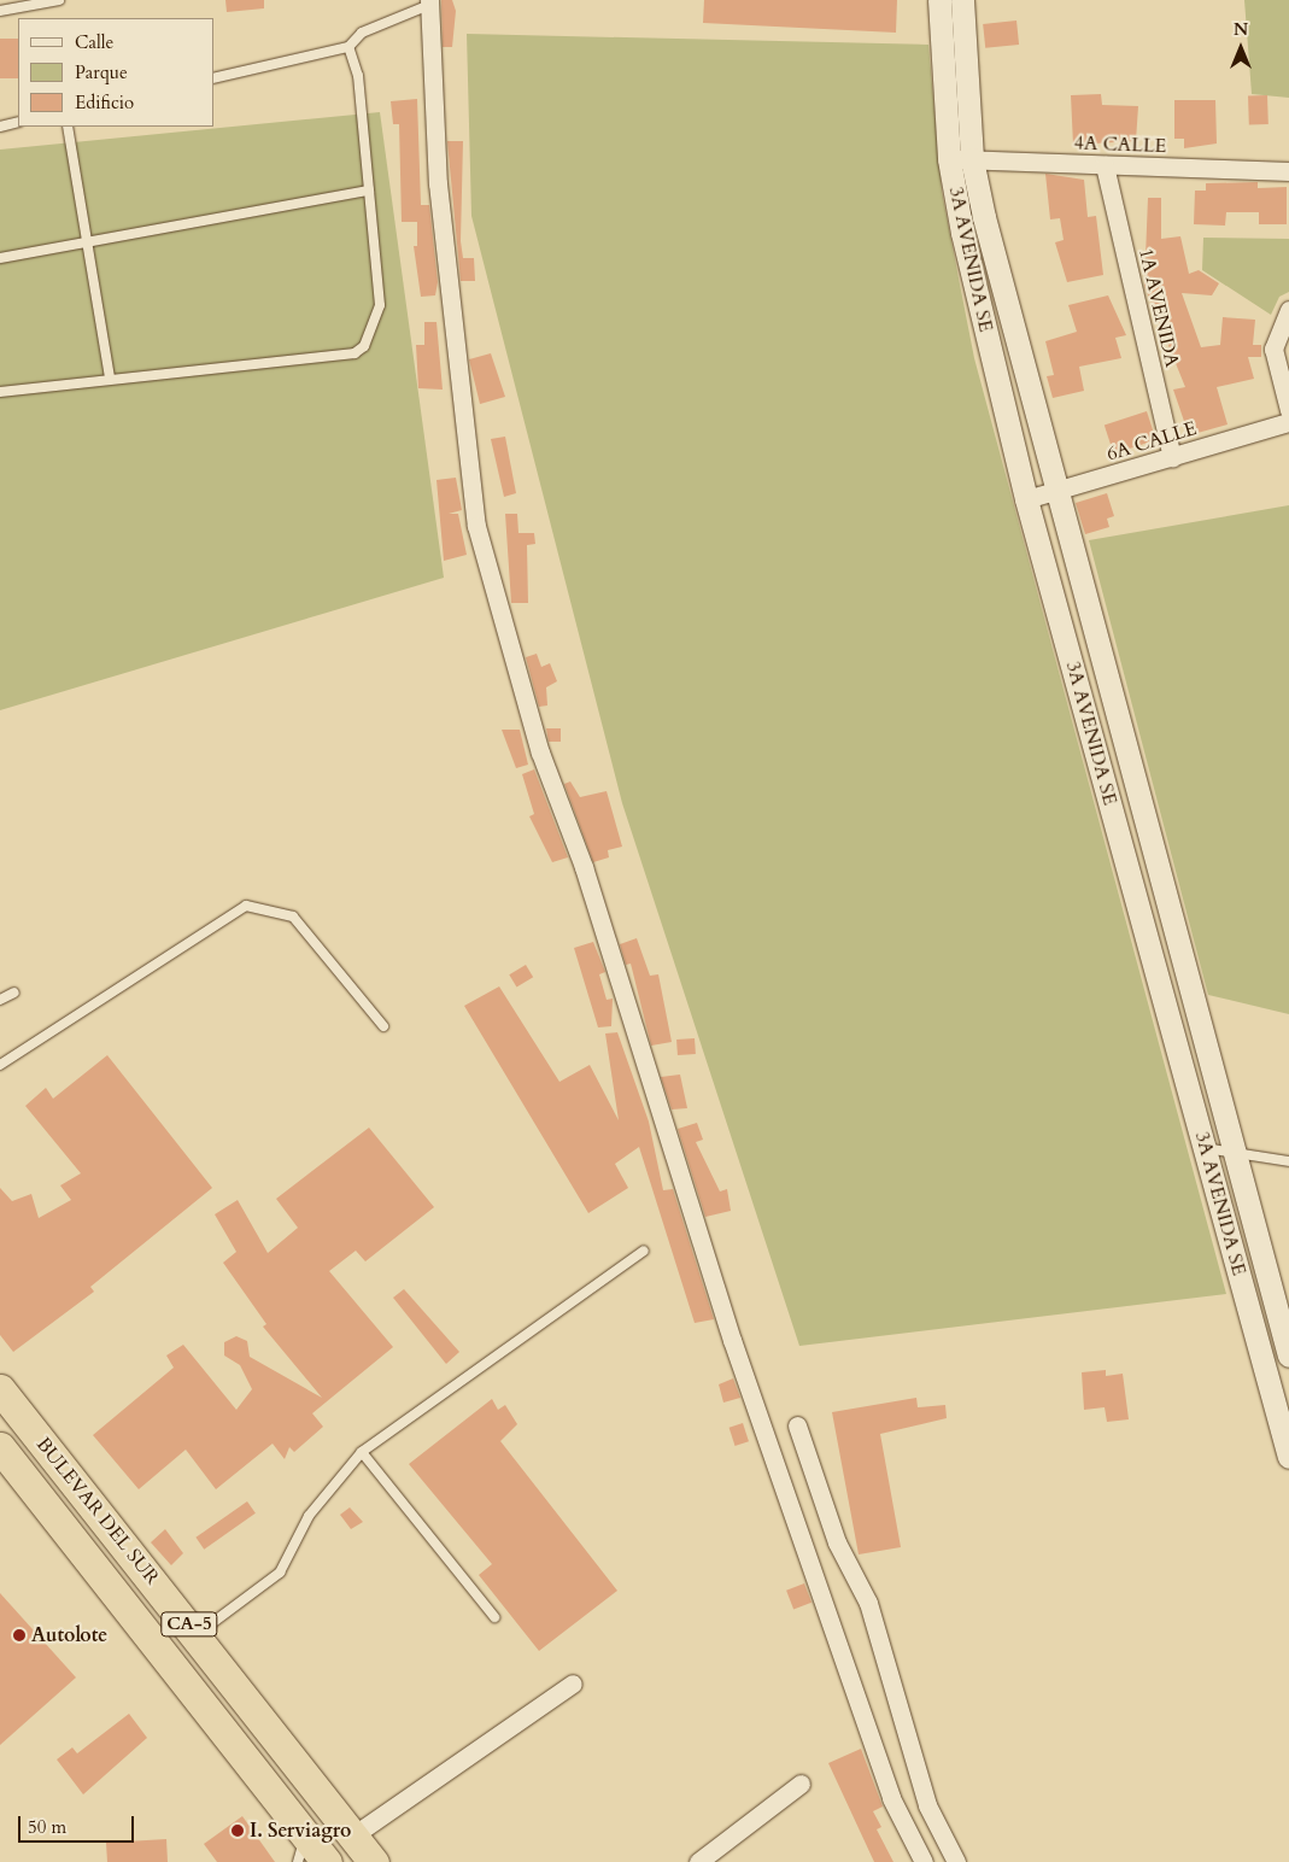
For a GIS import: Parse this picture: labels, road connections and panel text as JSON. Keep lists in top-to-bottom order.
{
  "streets": {
    "highway": ["BULEVAR DEL SUR", "CA-5"],
    "street": [
      "4A CALLE",
      "3A AVENIDA SE",
      "1A AVENIDA",
      "6A CALLE"
    ]
  },
  "crossings": [
    ["4A CALLE", "3A AVENIDA SE"],
    ["4A CALLE", "1A AVENIDA"],
    ["3A AVENIDA SE", "6A CALLE"],
    ["1A AVENIDA", "6A CALLE"]
  ],
  "places": ["Autolote", "I. Serviagro"],
  "legend": ["Calle", "Parque", "Edificio"],
  "scale_bar": "50 m",
  "north": "top"
}
